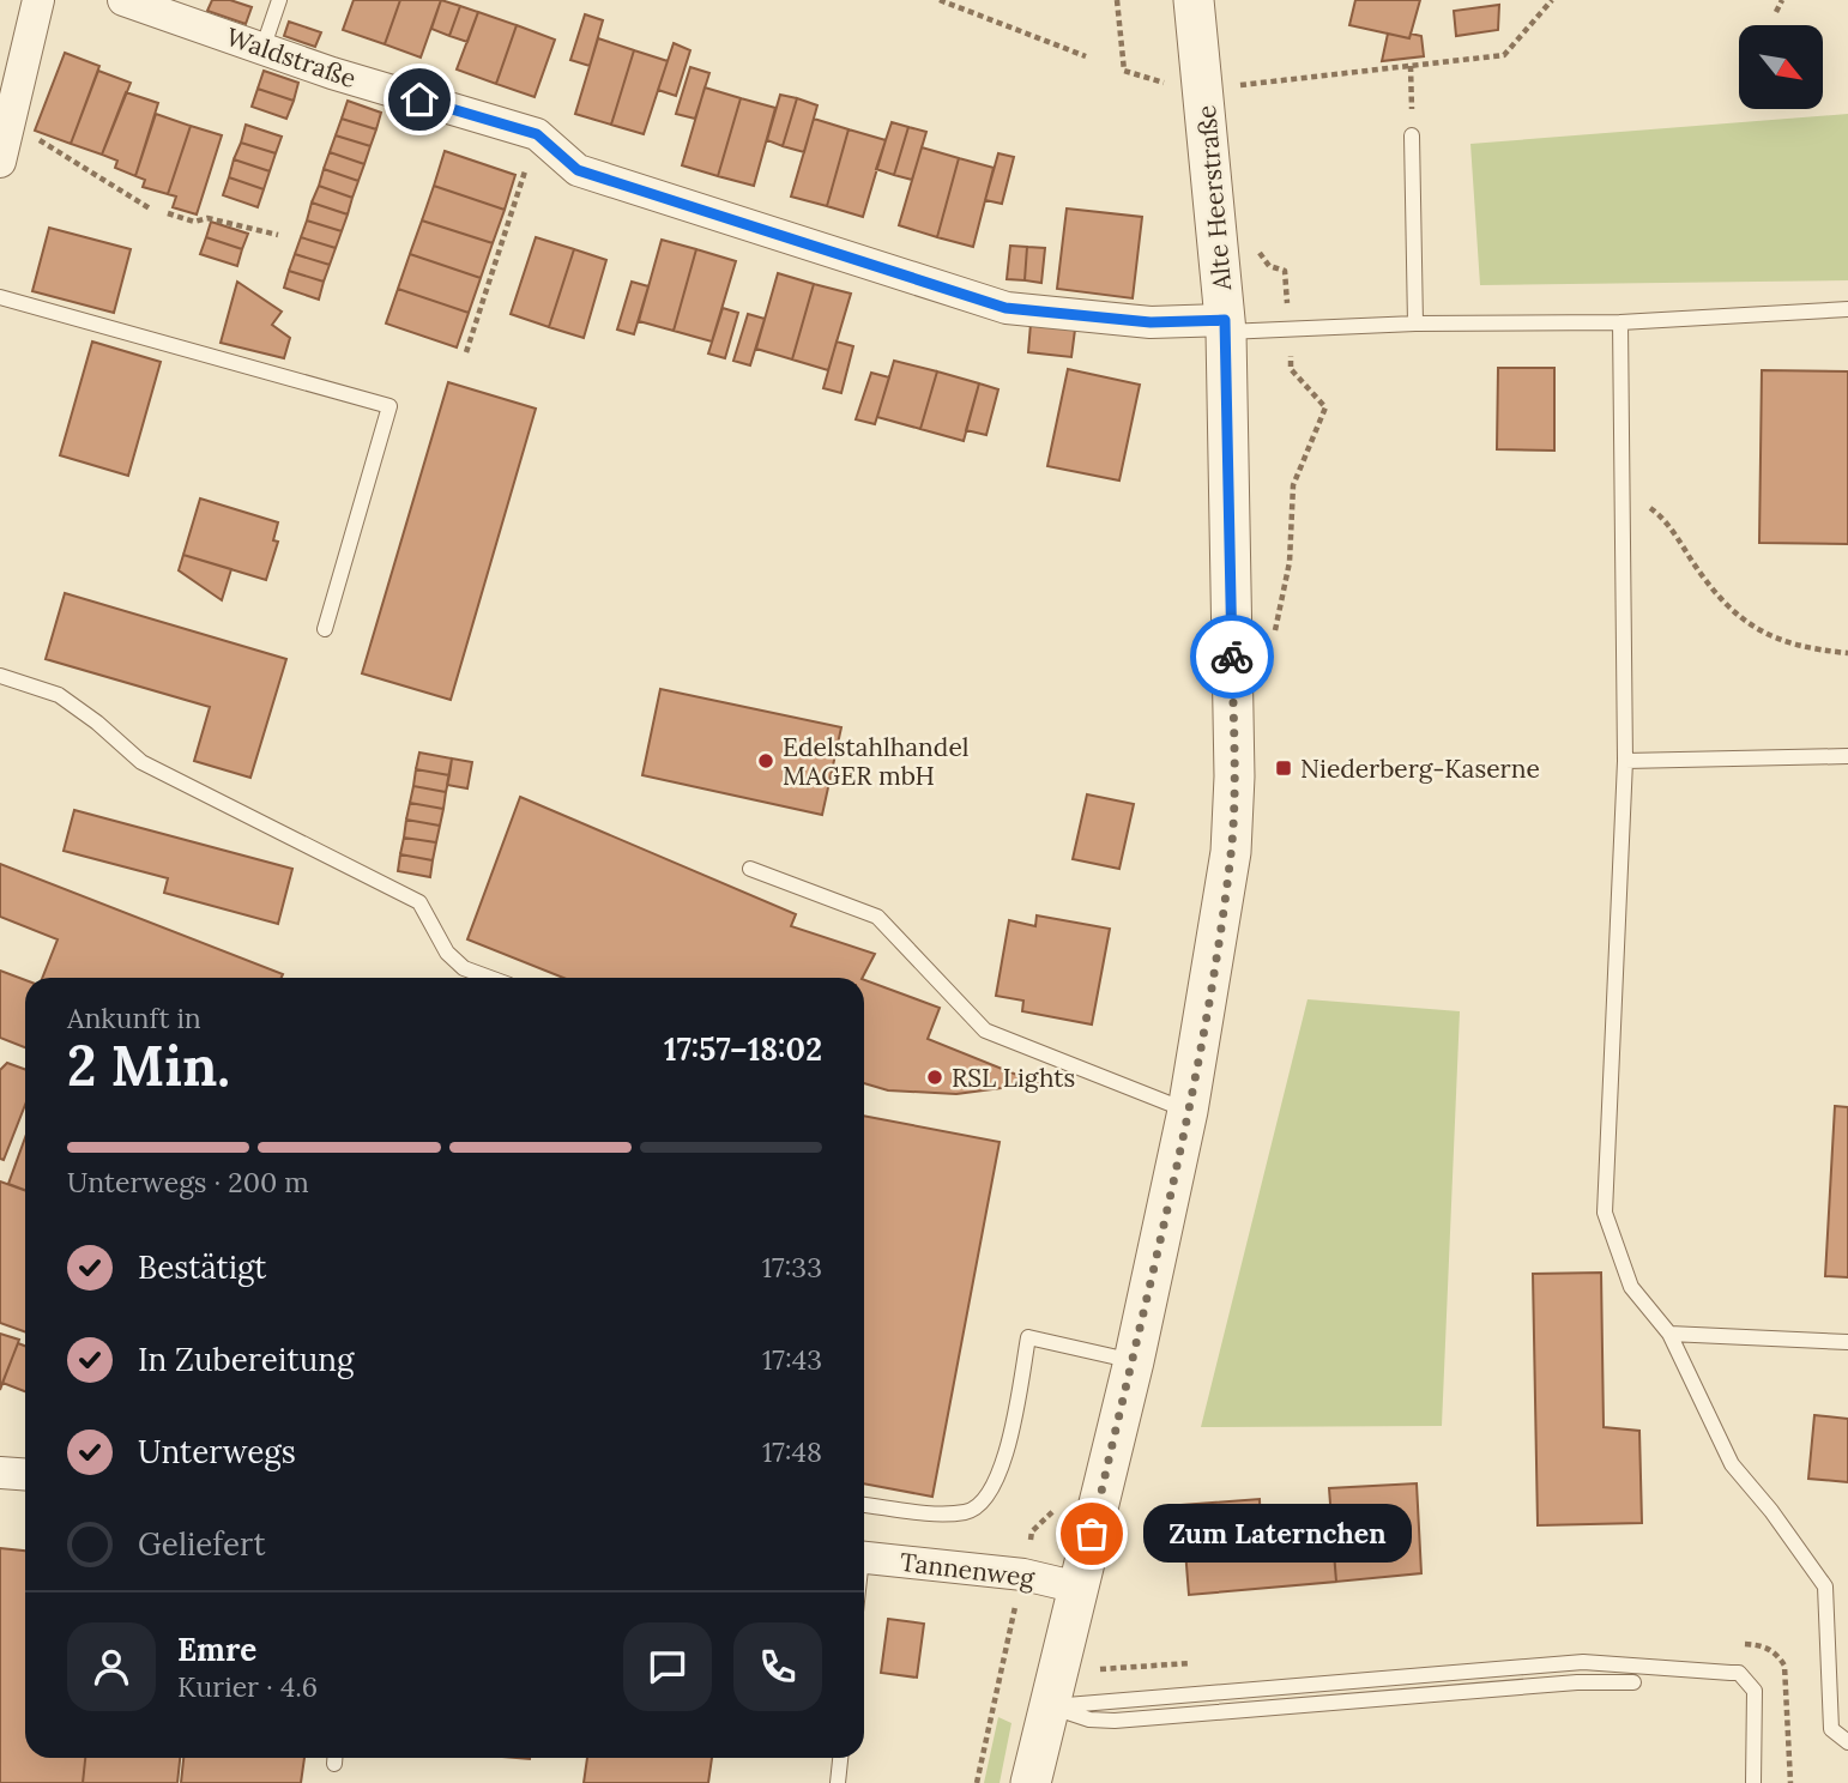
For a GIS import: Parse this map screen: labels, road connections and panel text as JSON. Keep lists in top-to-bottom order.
{
  "streets": {
    "street": ["Waldstraße", "Alte Heerstraße", "Tannenweg"]
  },
  "crossings": [
    ["Waldstraße", "Alte Heerstraße"],
    ["Alte Heerstraße", "Tannenweg"]
  ],
  "places": {
    "other": ["Edelstahlhandel MAGER mbH", "RSL Lights", "Zum Laternchen"],
    "transit": ["Niederberg-Kaserne"]
  },
  "north": "bottom right",
  "page": {
    "heading": ["2 Min.", "Ankunft in", "17:57–18:02"],
    "panel": ["Emre", "Kurier · 4.6"],
    "bar": "Unterwegs · 200 m",
    "list": [
      ["Bestätigt", "17:33"],
      ["In Zubereitung", "17:43"],
      ["Unterwegs", "17:48"],
      "Geliefert"
    ],
    "bubble": "Zum Laternchen"
  }
}
